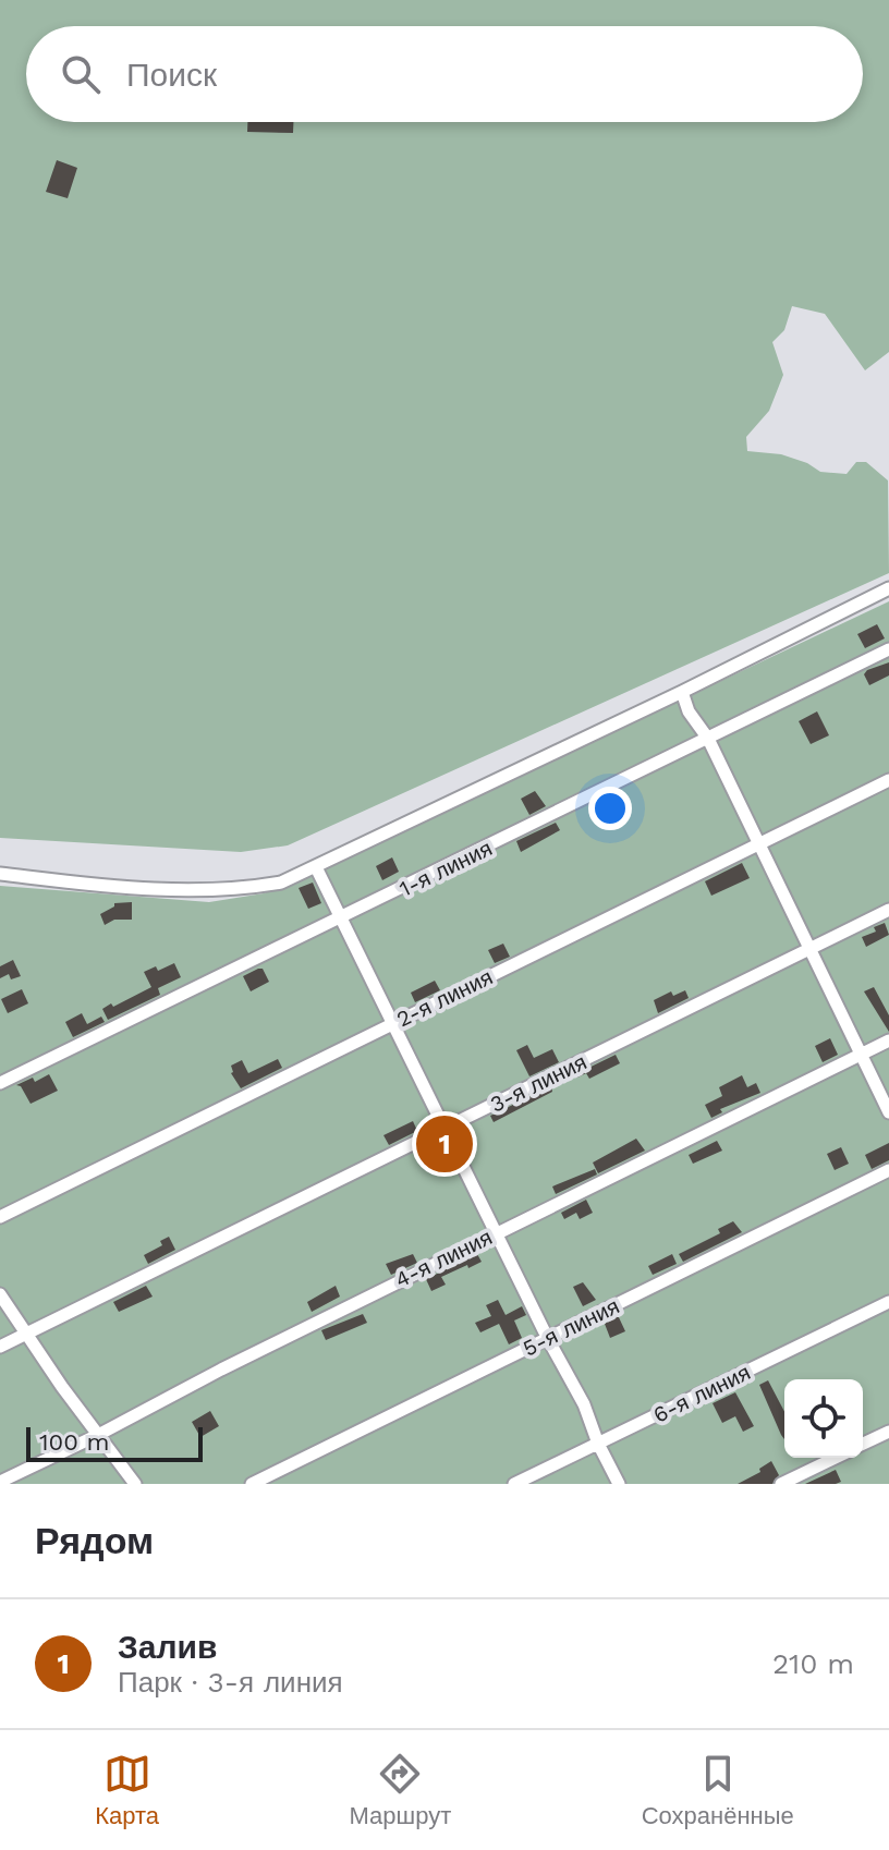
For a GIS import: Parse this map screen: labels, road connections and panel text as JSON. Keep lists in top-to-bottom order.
{
  "streets": {
    "street": [
      "1-я линия",
      "2-я линия",
      "3-я линия",
      "4-я линия",
      "5-я линия",
      "6-я линия"
    ]
  },
  "scale_bar": "100 m",
  "page": {
    "search": "Поиск",
    "pins": "1",
    "scale": "100 m",
    "heading": "Рядом",
    "list": [
      {
        "mark": "1",
        "name": "Залив",
        "note": "Парк · 3-я линия",
        "value": "210 m"
      }
    ],
    "nav": ["Карта", "Маршрут", "Сохранённые"]
  }
}
